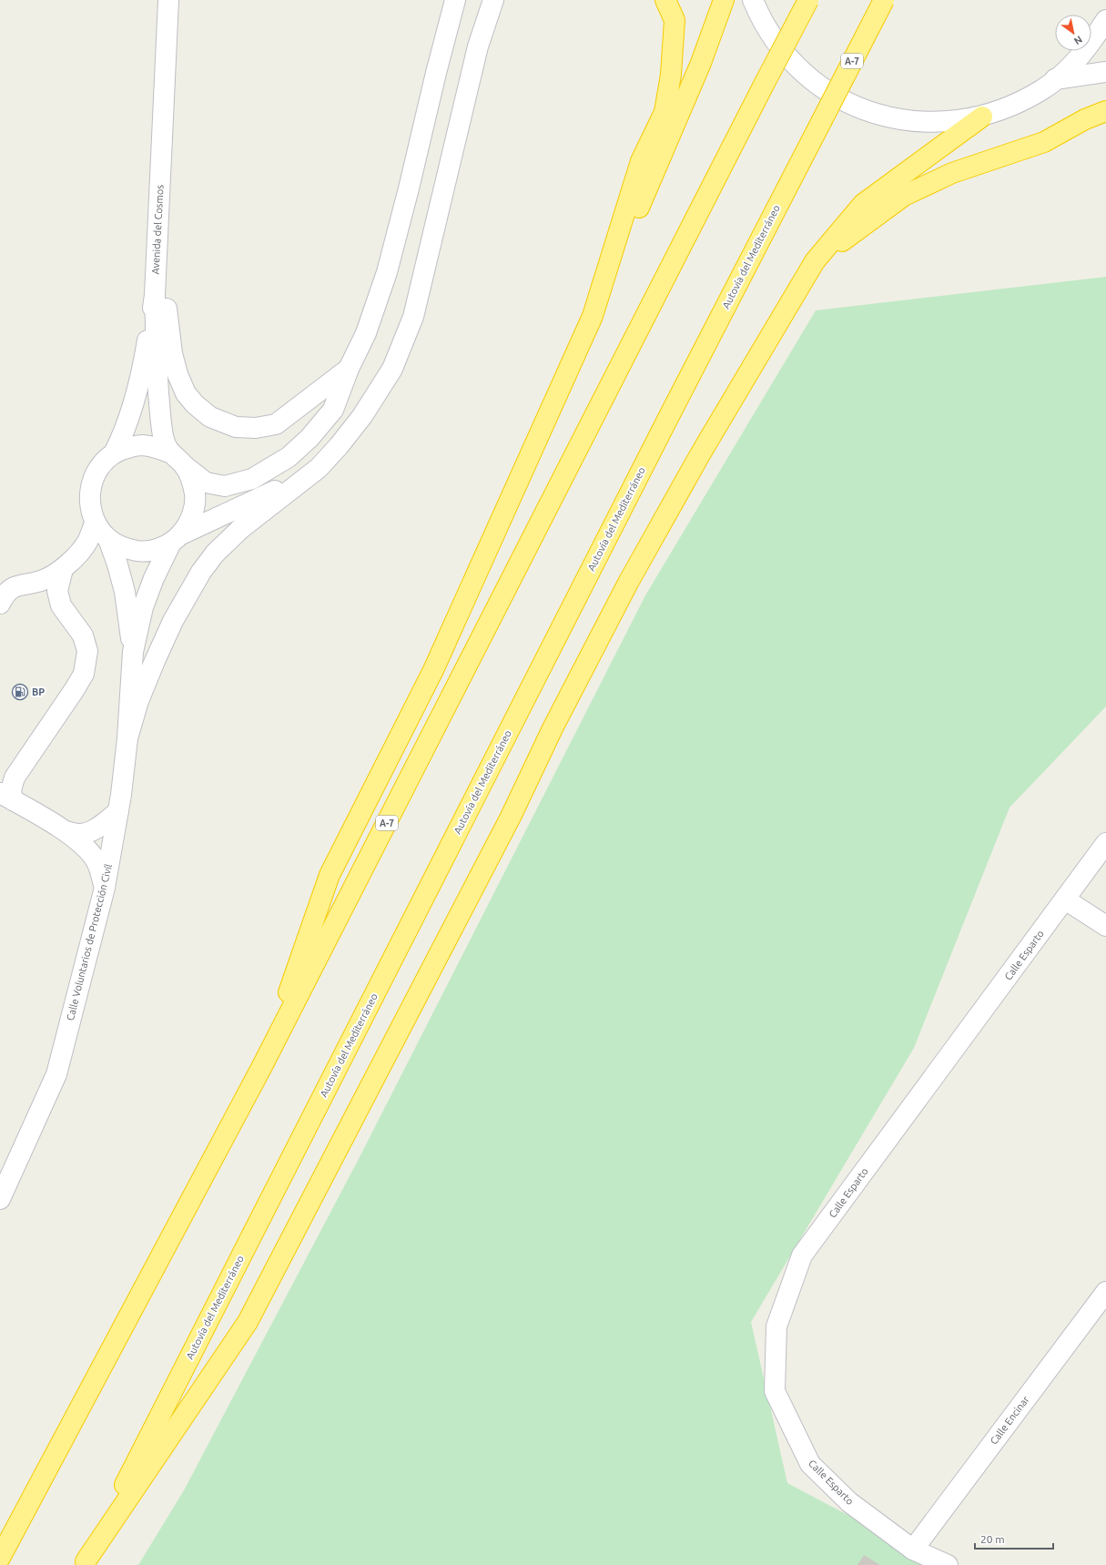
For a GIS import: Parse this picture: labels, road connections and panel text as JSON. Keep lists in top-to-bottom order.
{
  "streets": {
    "highway": ["A-7", "Autovía del Mediterráneo"],
    "street": [
      "Avenida del Cosmos",
      "Calle Voluntarios de Protección Civíl",
      "Calle Esparto",
      "Calle Encinar"
    ]
  },
  "crossings": [
    ["Avenida del Cosmos", "Calle Voluntarios de Protección Civíl"],
    ["Calle Esparto", "Calle Encinar"]
  ],
  "places": {
    "fuel station": ["BP"]
  },
  "scale_bar": "20 m",
  "north": "bottom right"
}
